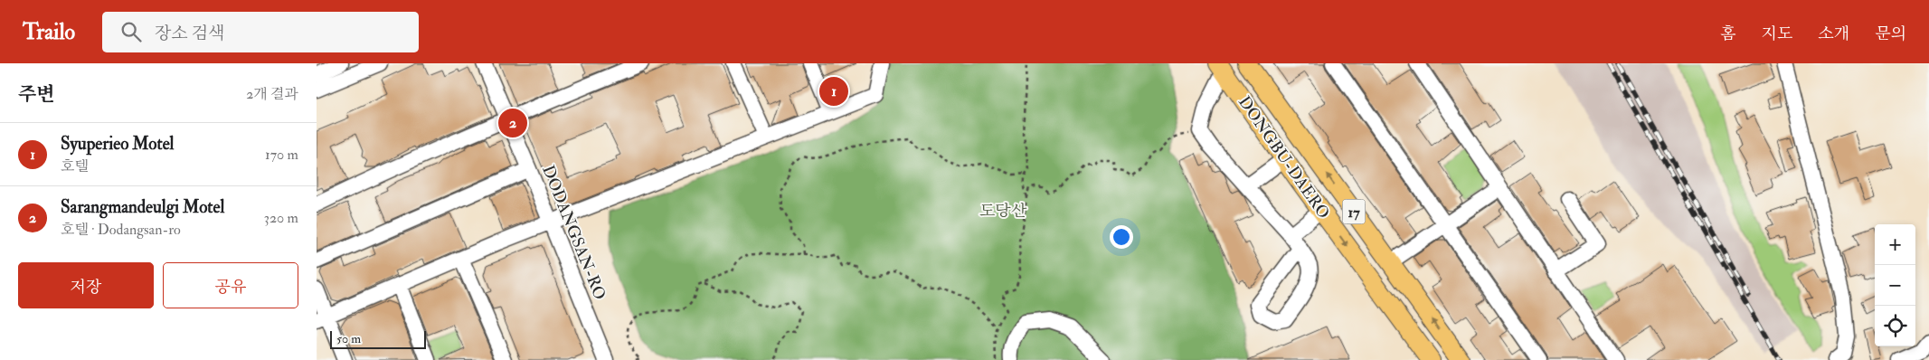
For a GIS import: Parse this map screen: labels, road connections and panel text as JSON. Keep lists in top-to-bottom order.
{
  "streets": {
    "main road": ["DONGBU-DAERO", "17"],
    "street": ["DODANGSAN-RO"]
  },
  "parks": ["도당산"],
  "scale_bar": "50 m",
  "page": {
    "header": "Trailo",
    "search": "장소 검색",
    "nav": [
      "홈",
      "지도",
      "소개",
      "문의"
    ],
    "heading": ["주변", "2개 결과"],
    "pins": ["1", "2"],
    "list": [
      {
        "mark": "1",
        "name": "Syuperieo Motel",
        "note": "호텔",
        "value": "170 m"
      },
      {
        "mark": "2",
        "name": "Sarangmandeulgi Motel",
        "note": "호텔 · Dodangsan-ro",
        "value": "320 m"
      }
    ],
    "map_buttons": ["+", "−"],
    "buttons": ["저장", "공유"],
    "scale": "50 m"
  }
}
